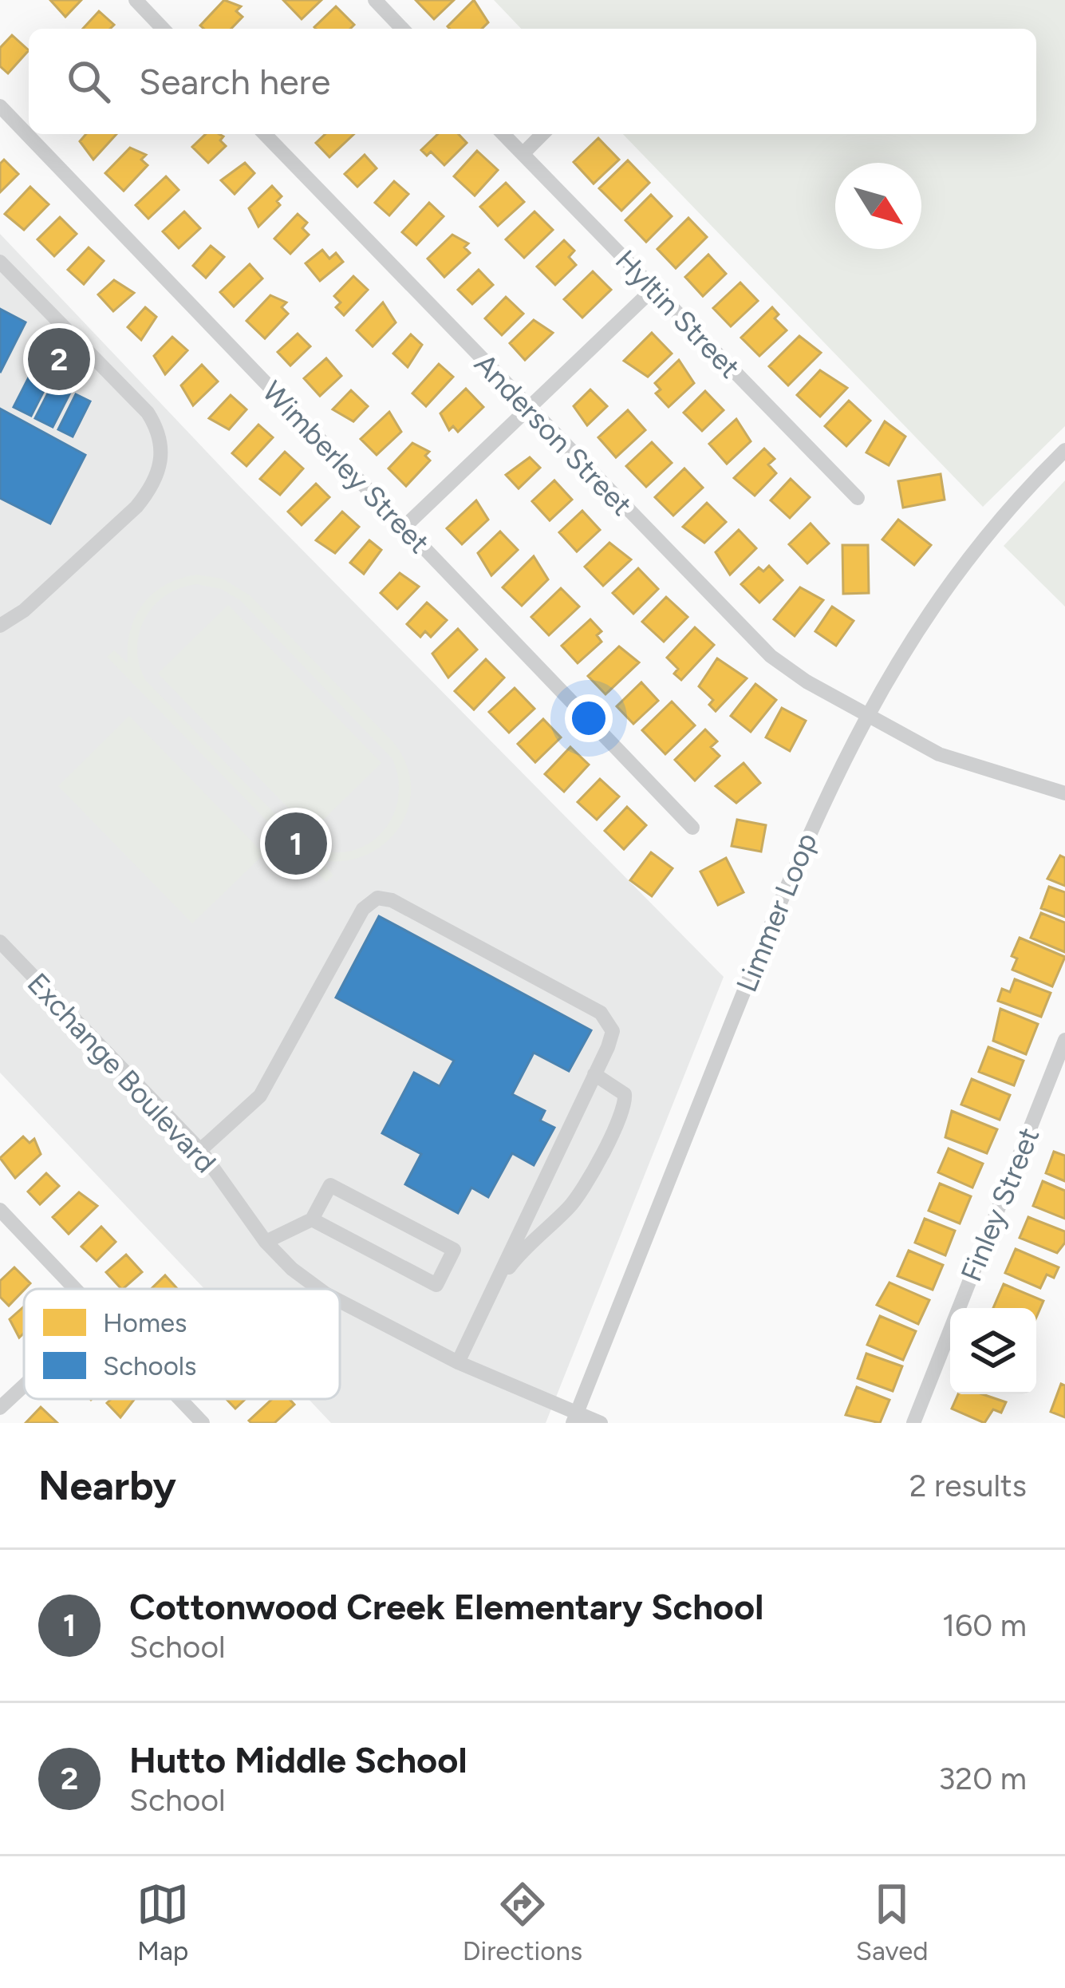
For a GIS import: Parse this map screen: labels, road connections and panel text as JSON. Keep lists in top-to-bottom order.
{
  "streets": {
    "street": [
      "Hyltin Street",
      "Anderson Street",
      "Wimberley Street",
      "Limmer Loop",
      "Exchange Boulevard",
      "Finley Street"
    ]
  },
  "crossings": [
    ["Anderson Street", "Limmer Loop"],
    ["Limmer Loop", "Exchange Boulevard"]
  ],
  "legend": ["Homes", "Schools"],
  "north": "bottom right",
  "page": {
    "search": "Search here",
    "pins": ["2", "1"],
    "heading": ["Nearby", "2 results"],
    "list": [
      {
        "mark": "1",
        "name": "Cottonwood Creek Elementary School",
        "note": "School",
        "value": "160 m"
      },
      {
        "mark": "2",
        "name": "Hutto Middle School",
        "note": "School",
        "value": "320 m"
      }
    ],
    "nav": ["Map", "Directions", "Saved"]
  }
}
